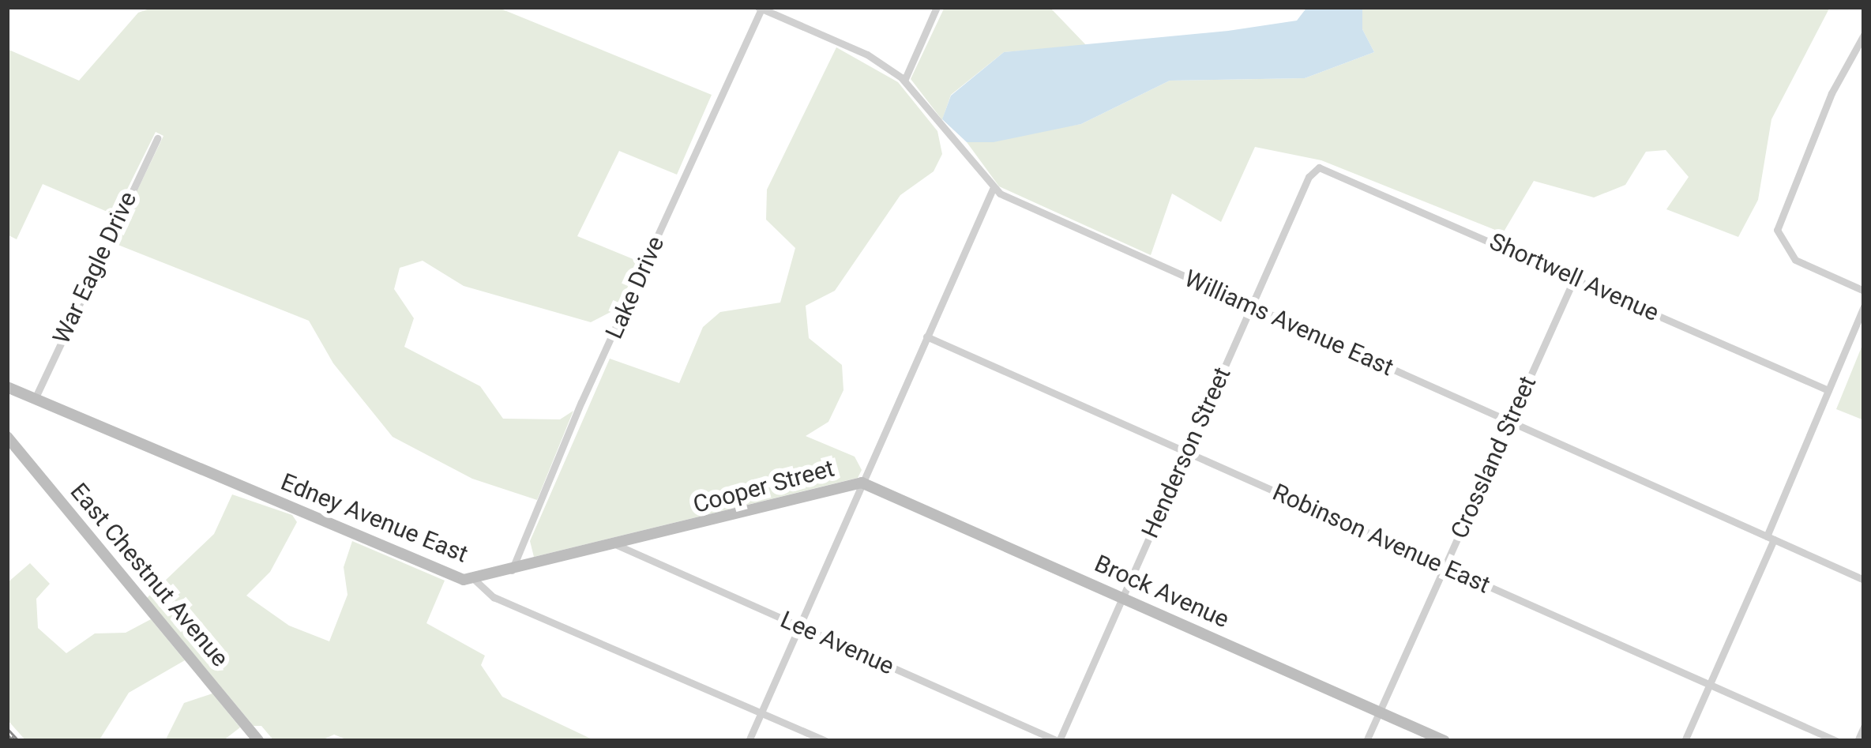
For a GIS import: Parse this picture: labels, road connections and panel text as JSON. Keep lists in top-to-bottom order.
{
  "streets": {
    "street": [
      "War Eagle Drive",
      "Shortwell Avenue",
      "Lake Drive",
      "Williams Avenue East",
      "Henderson Street",
      "Crossland Street",
      "Cooper Street",
      "Edney Avenue East",
      "Robinson Avenue East",
      "East Chestnut Avenue",
      "Brock Avenue",
      "Lee Avenue"
    ]
  },
  "crossings": [
    ["War Eagle Drive", "Edney Avenue East"],
    ["Shortwell Avenue", "Henderson Street"],
    ["Shortwell Avenue", "Crossland Street"],
    ["Lake Drive", "Williams Avenue East"],
    ["Lake Drive", "Cooper Street"],
    ["Williams Avenue East", "Henderson Street"],
    ["Williams Avenue East", "Crossland Street"],
    ["Williams Avenue East", "Cooper Street"],
    ["Henderson Street", "Robinson Avenue East"],
    ["Henderson Street", "Brock Avenue"],
    ["Henderson Street", "Lee Avenue"],
    ["Crossland Street", "Robinson Avenue East"],
    ["Crossland Street", "Brock Avenue"],
    ["Cooper Street", "Edney Avenue East"],
    ["Cooper Street", "Robinson Avenue East"],
    ["Cooper Street", "Brock Avenue"],
    ["Cooper Street", "Lee Avenue"]
  ]
}
